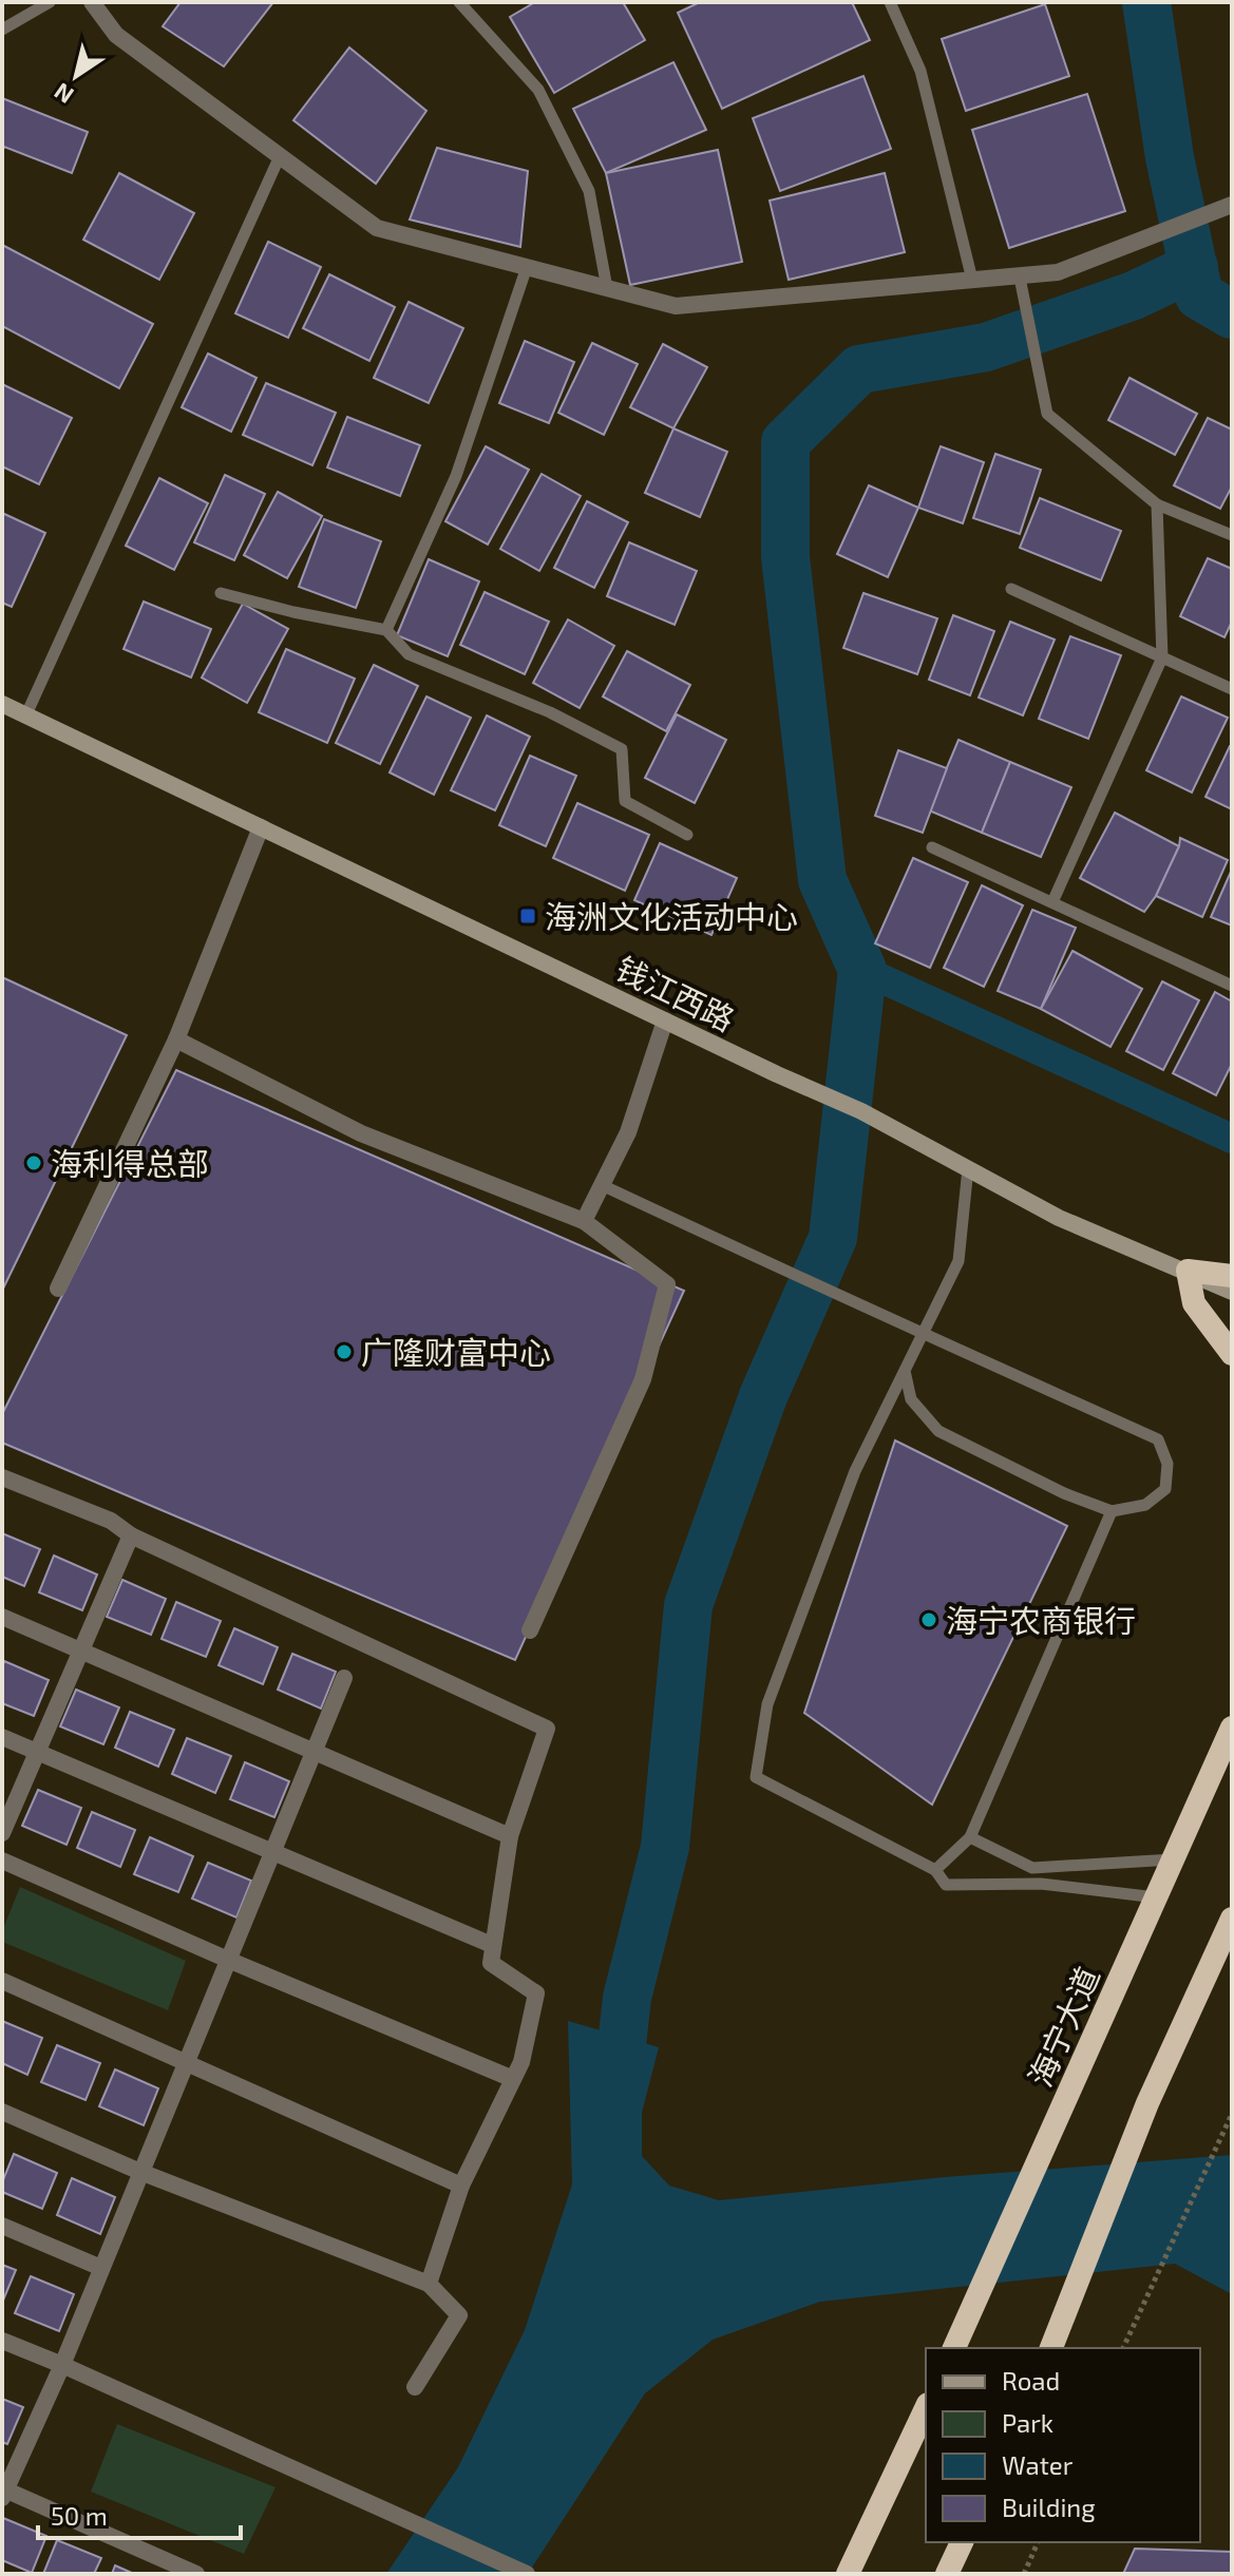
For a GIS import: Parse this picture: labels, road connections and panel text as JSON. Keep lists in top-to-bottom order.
{
  "streets": {
    "highway": ["海宁大道"],
    "main road": ["钱江西路"]
  },
  "places": {
    "transit": ["海洲文化活动中心"],
    "other": ["海利得总部", "广隆财富中心", "海宁农商银行"]
  },
  "legend": [
    "Road",
    "Park",
    "Water",
    "Building"
  ],
  "scale_bar": "50 m",
  "north": "bottom left"
}
